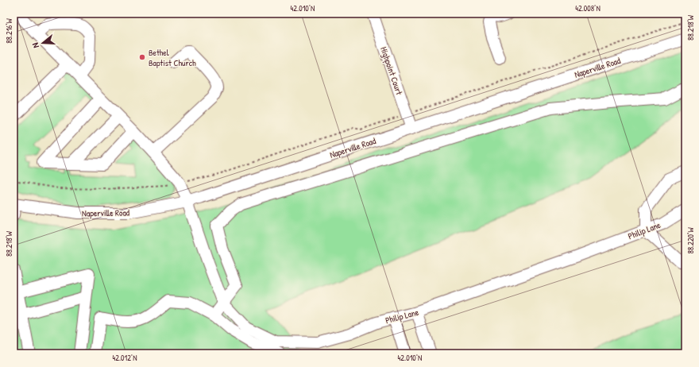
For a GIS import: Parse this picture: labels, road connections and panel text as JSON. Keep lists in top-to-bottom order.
{
  "streets": {
    "street": ["Naperville Road", "Highpoint Court", "Philip Lane"]
  },
  "crossings": [
    ["Naperville Road", "Highpoint Court"],
    ["Naperville Road", "Philip Lane"]
  ],
  "places": ["Bethel Baptist Church"],
  "north": "left",
  "coordinates": [
    "42.010°N",
    "42.008°N",
    "88.218°W",
    "88.216°W",
    "88.220°W",
    "42.012°N"
  ]
}
